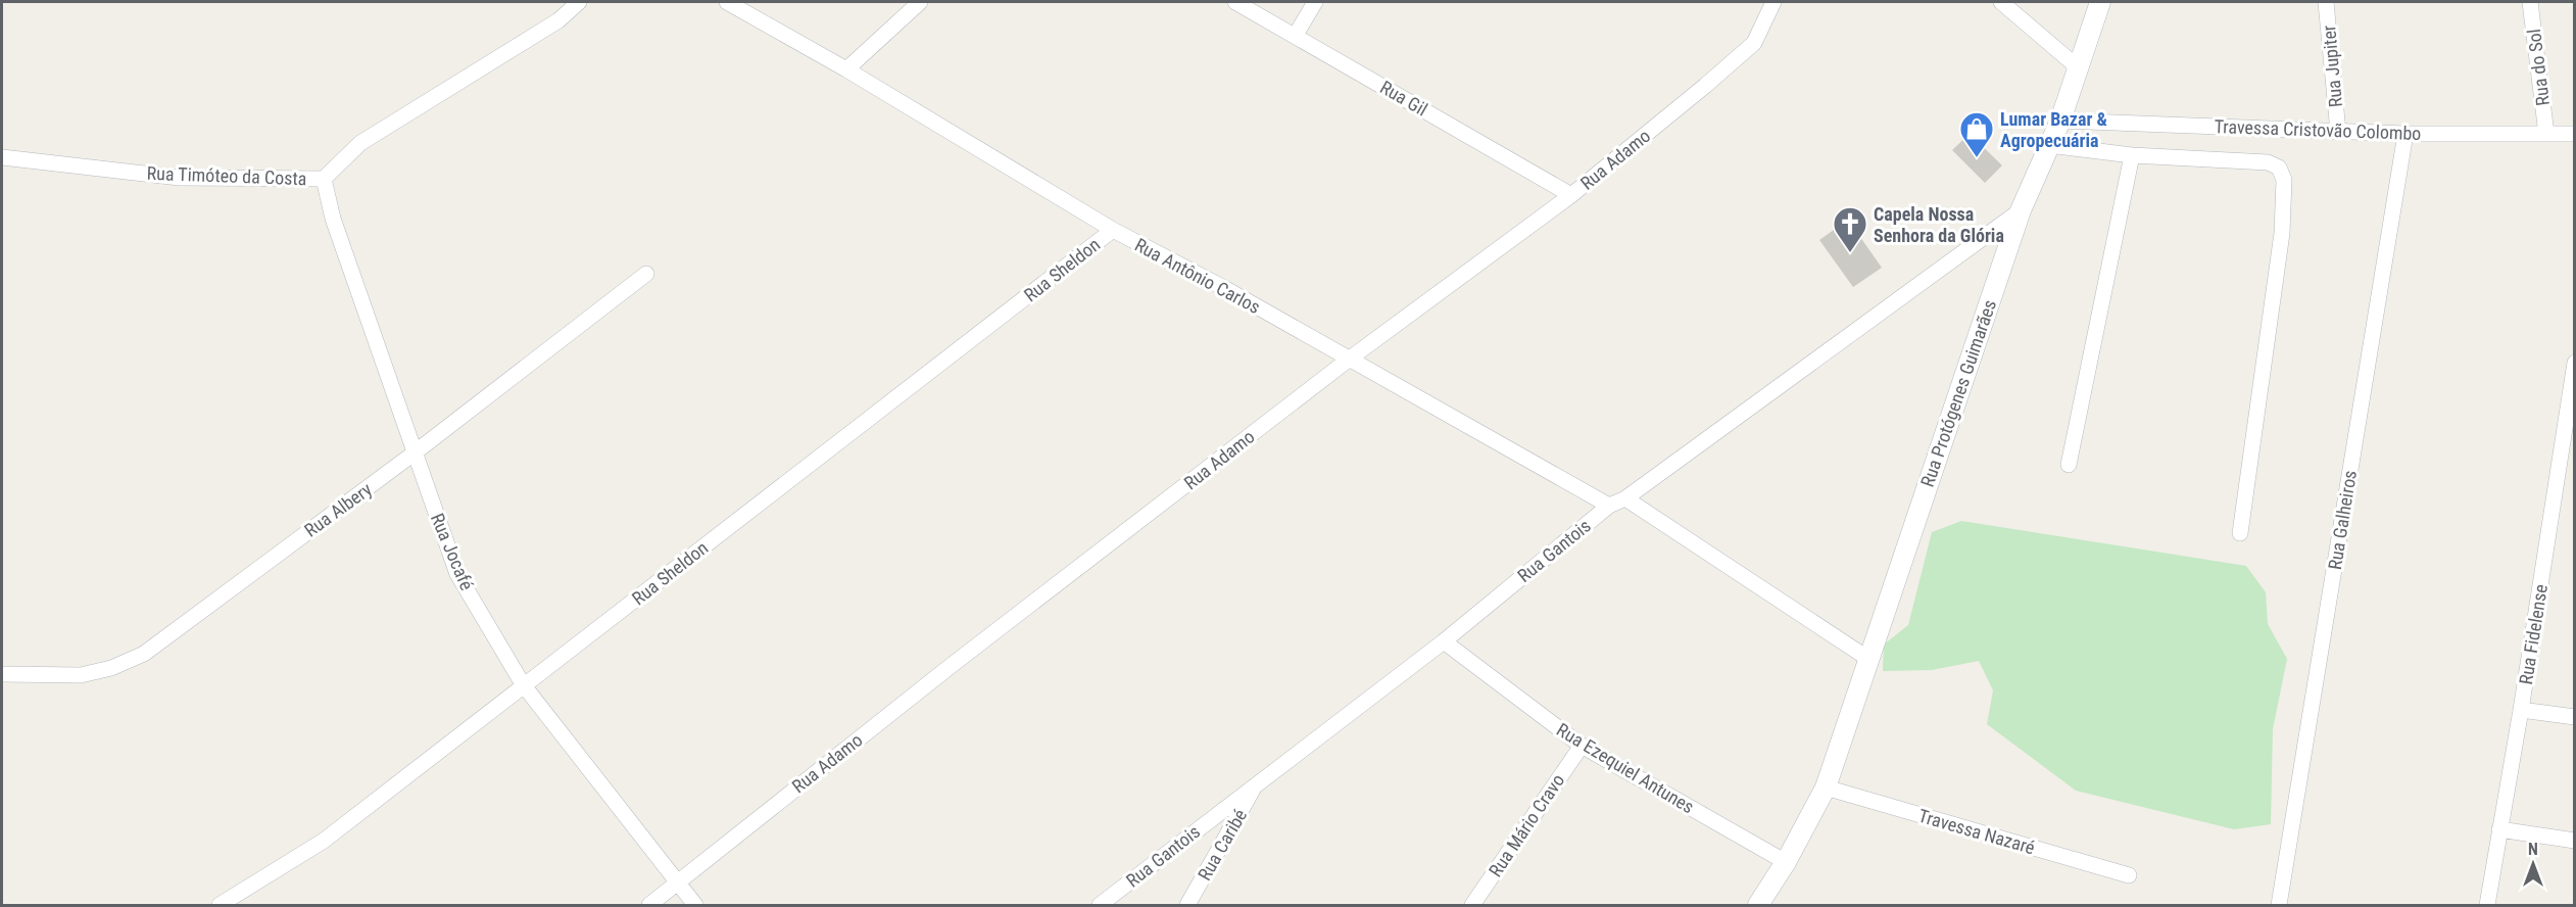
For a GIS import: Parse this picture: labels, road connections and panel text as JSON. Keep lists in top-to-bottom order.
{
  "streets": {
    "street": [
      "Rua Jupiter",
      "Rua do Sol",
      "Rua Gil",
      "Travessa Cristovão Colombo",
      "Rua Adamo",
      "Rua Timóteo da Costa",
      "Rua Sheldon",
      "Rua Antônio Carlos",
      "Rua Protógenes Guimarães",
      "Rua Albery",
      "Rua Galheiros",
      "Rua Gantois",
      "Rua Jocafé",
      "Rua Fidelense",
      "Rua Ezequiel Antunes",
      "Rua Mário Cravo",
      "Travessa Nazaré",
      "Rua Caribé"
    ]
  },
  "crossings": [
    ["Rua Jupiter", "Travessa Cristovão Colombo"],
    ["Rua do Sol", "Travessa Cristovão Colombo"],
    ["Rua Gil", "Rua Adamo"],
    ["Travessa Cristovão Colombo", "Rua Protógenes Guimarães"],
    ["Travessa Cristovão Colombo", "Rua Galheiros"],
    ["Rua Adamo", "Rua Antônio Carlos"],
    ["Rua Adamo", "Rua Jocafé"],
    ["Rua Timóteo da Costa", "Rua Jocafé"],
    ["Rua Sheldon", "Rua Antônio Carlos"],
    ["Rua Sheldon", "Rua Jocafé"],
    ["Rua Antônio Carlos", "Rua Gantois"],
    ["Rua Protógenes Guimarães", "Rua Gantois"],
    ["Rua Protógenes Guimarães", "Rua Ezequiel Antunes"],
    ["Rua Protógenes Guimarães", "Travessa Nazaré"],
    ["Rua Albery", "Rua Jocafé"],
    ["Rua Gantois", "Rua Ezequiel Antunes"],
    ["Rua Gantois", "Rua Caribé"],
    ["Rua Ezequiel Antunes", "Rua Mário Cravo"]
  ],
  "places": {
    "shop": ["Lumar Bazar & Agropecuária"],
    "church": ["Capela Nossa Senhora da Glória"]
  },
  "north": "top"
}
